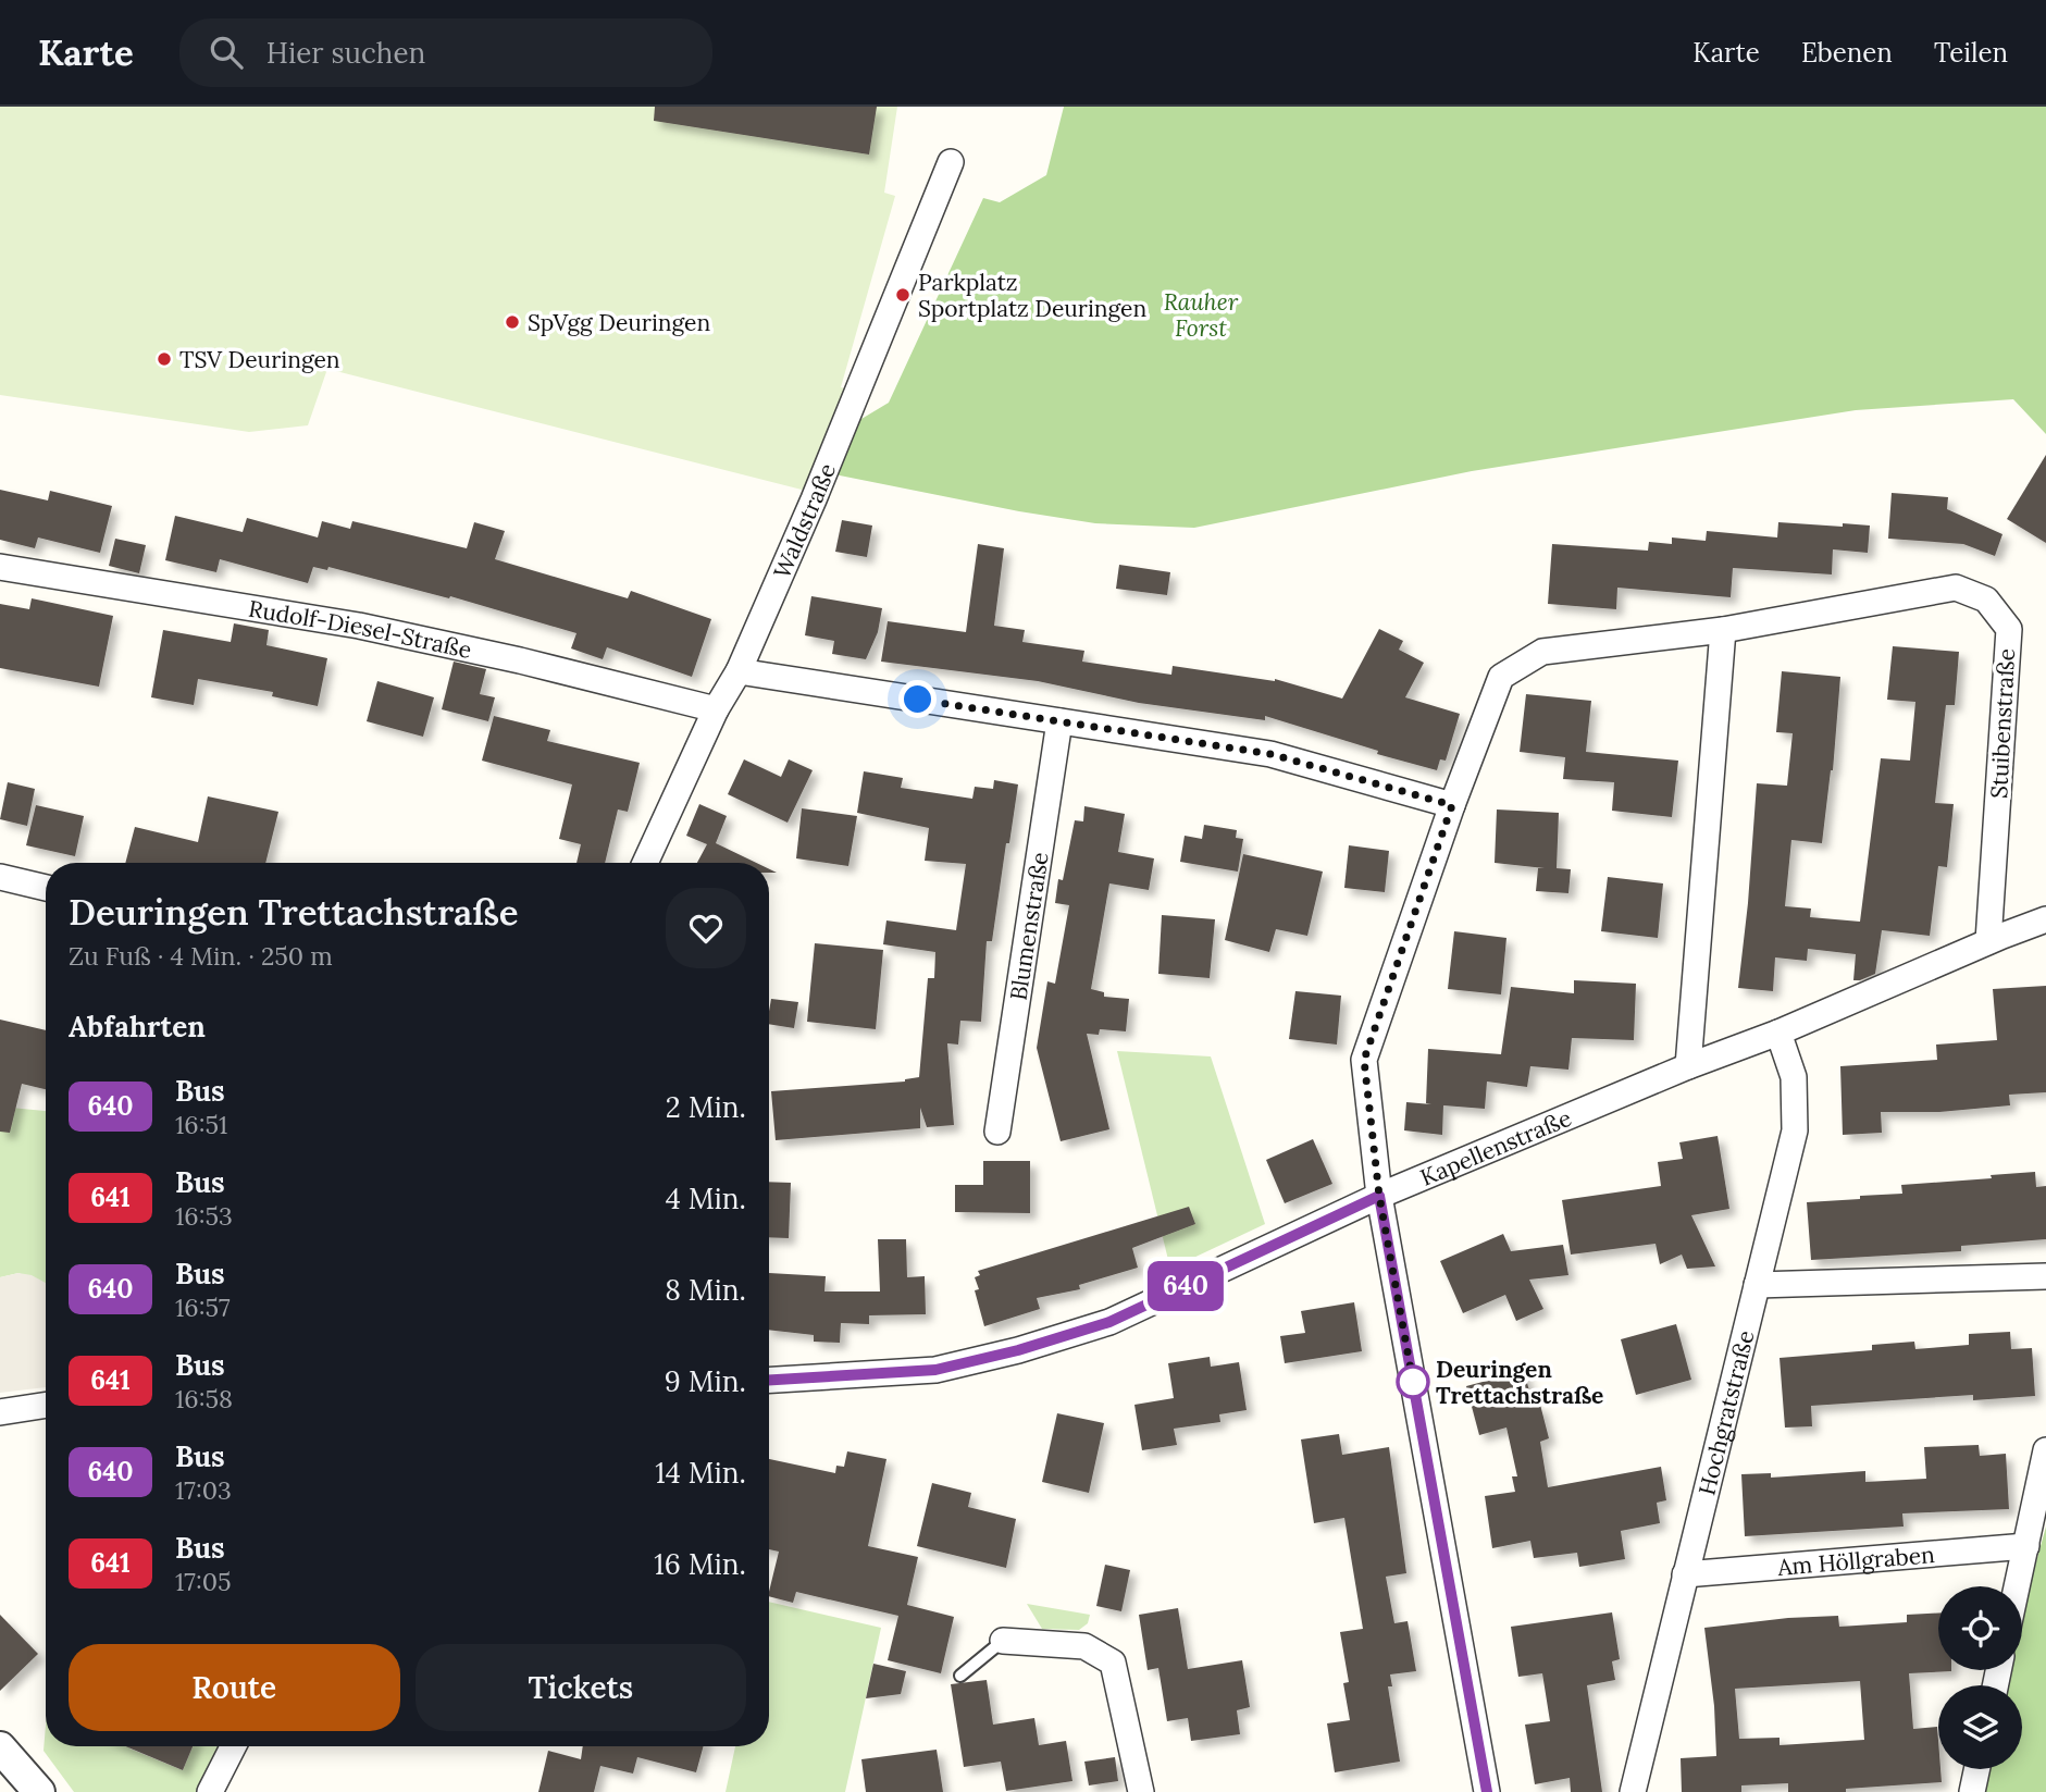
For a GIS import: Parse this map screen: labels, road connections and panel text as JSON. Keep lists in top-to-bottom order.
{
  "streets": {
    "street": [
      "Waldstraße",
      "Rudolf-Diesel-Straße",
      "Stuibenstraße",
      "Blumenstraße",
      "Kapellenstraße",
      "Hochgratstraße",
      "Am Höllgraben"
    ]
  },
  "crossings": [
    ["Waldstraße", "Rudolf-Diesel-Straße"],
    ["Stuibenstraße", "Kapellenstraße"],
    ["Kapellenstraße", "Hochgratstraße"],
    ["Hochgratstraße", "Am Höllgraben"]
  ],
  "parks": ["Rauher Forst"],
  "places": [
    "Parkplatz Sportplatz Deuringen",
    "SpVgg Deuringen",
    "TSV Deuringen",
    "Deuringen Trettachstraße"
  ],
  "lines": ["bus line 640"],
  "page": {
    "header": "Karte",
    "search": "Hier suchen",
    "nav": ["Karte", "Ebenen", "Teilen"],
    "on_map": "640",
    "heading": [
      ["Deuringen Trettachstraße", "Zu Fuß · 4 Min. · 250 m"],
      "Abfahrten"
    ],
    "list": [
      {
        "mark": "640",
        "name": "Bus",
        "note": "16:51",
        "value": "2 Min."
      },
      {
        "mark": "641",
        "name": "Bus",
        "note": "16:53",
        "value": "4 Min."
      },
      {
        "mark": "640",
        "name": "Bus",
        "note": "16:57",
        "value": "8 Min."
      },
      {
        "mark": "641",
        "name": "Bus",
        "note": "16:58",
        "value": "9 Min."
      },
      {
        "mark": "640",
        "name": "Bus",
        "note": "17:03",
        "value": "14 Min."
      },
      {
        "mark": "641",
        "name": "Bus",
        "note": "17:05",
        "value": "16 Min."
      }
    ],
    "buttons": ["Route", "Tickets"]
  }
}
